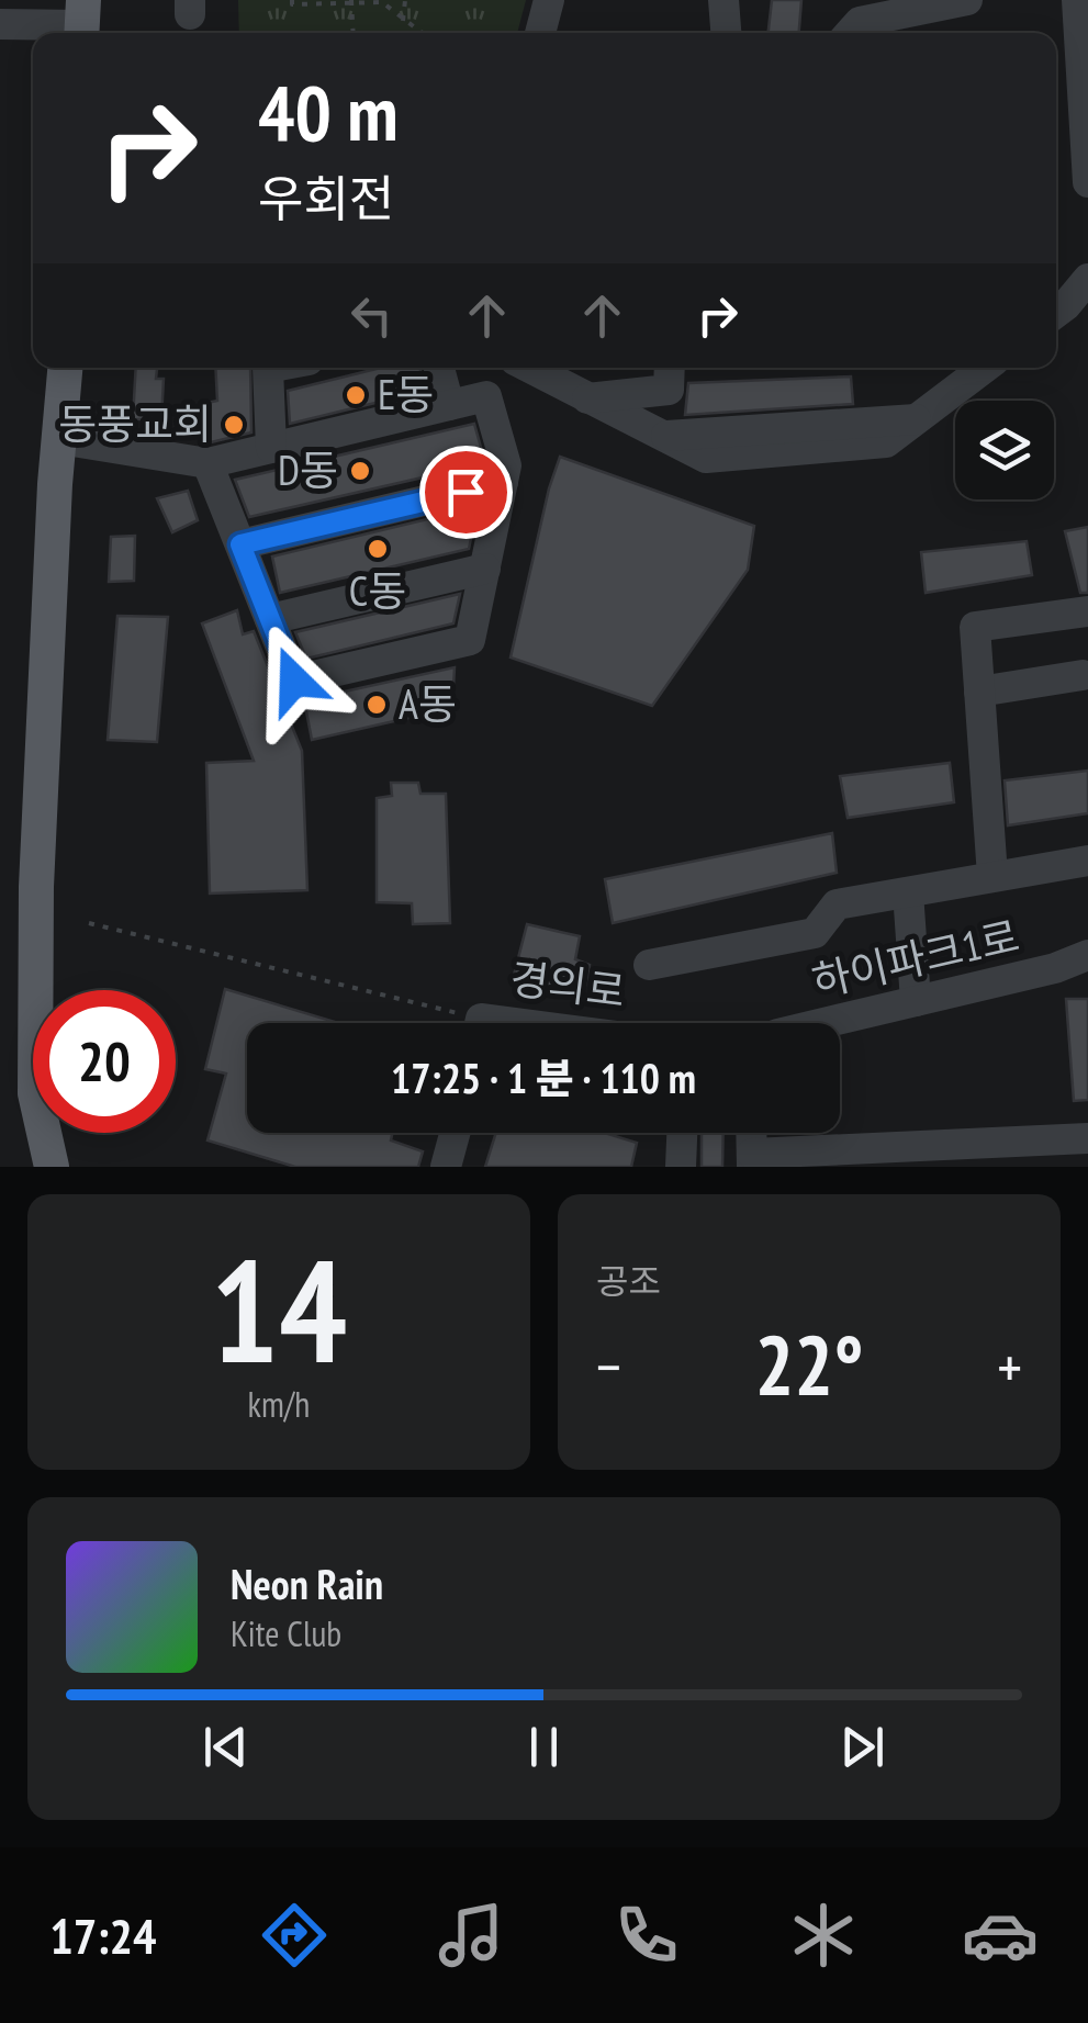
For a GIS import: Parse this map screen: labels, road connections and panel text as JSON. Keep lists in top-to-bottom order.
{
  "streets": {
    "street": ["하이파크1로"]
  },
  "places": [
    "E동",
    "동풍교회",
    "D동",
    "C동",
    "A동"
  ],
  "page": {
    "turn": ["40 m", "우회전"],
    "limit": "20",
    "trip": "17:25 · 1 분 · 110 m",
    "tile": [
      ["14", "km/h"],
      "공조"
    ],
    "heat": ["−", "22°", "+"],
    "song": ["Neon Rain", "Kite Club"],
    "tabs": "17:24"
  }
}
